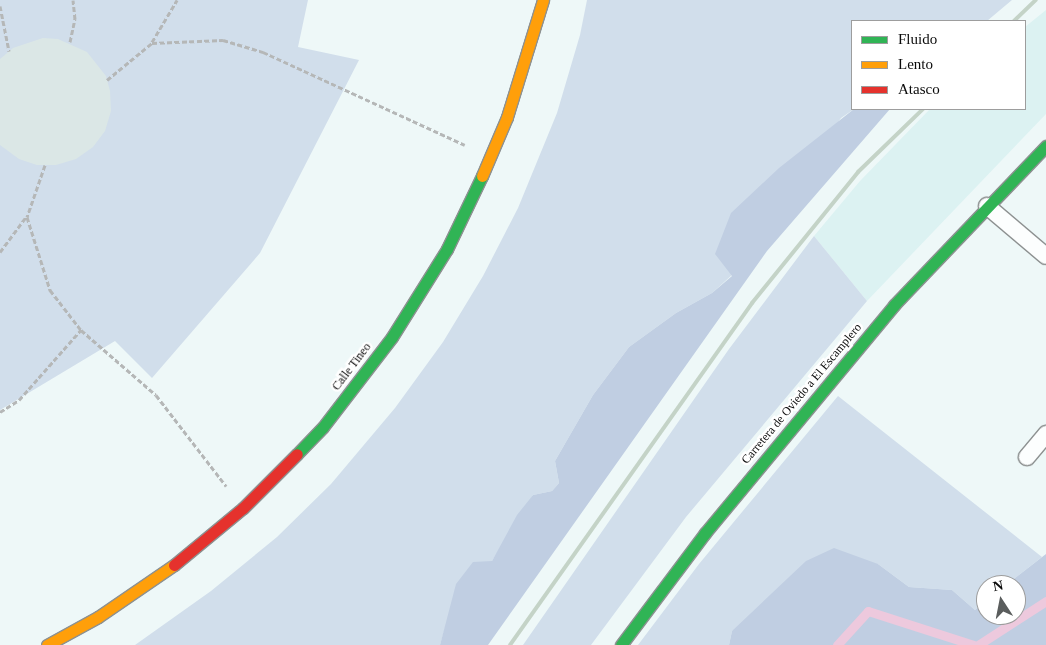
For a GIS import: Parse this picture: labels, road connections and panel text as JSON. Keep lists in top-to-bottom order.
{
  "streets": {
    "street": ["Calle Tineo", "Carretera de Oviedo a El Escamplero"]
  },
  "legend": ["Fluido", "Lento", "Atasco"],
  "north": "top"
}
